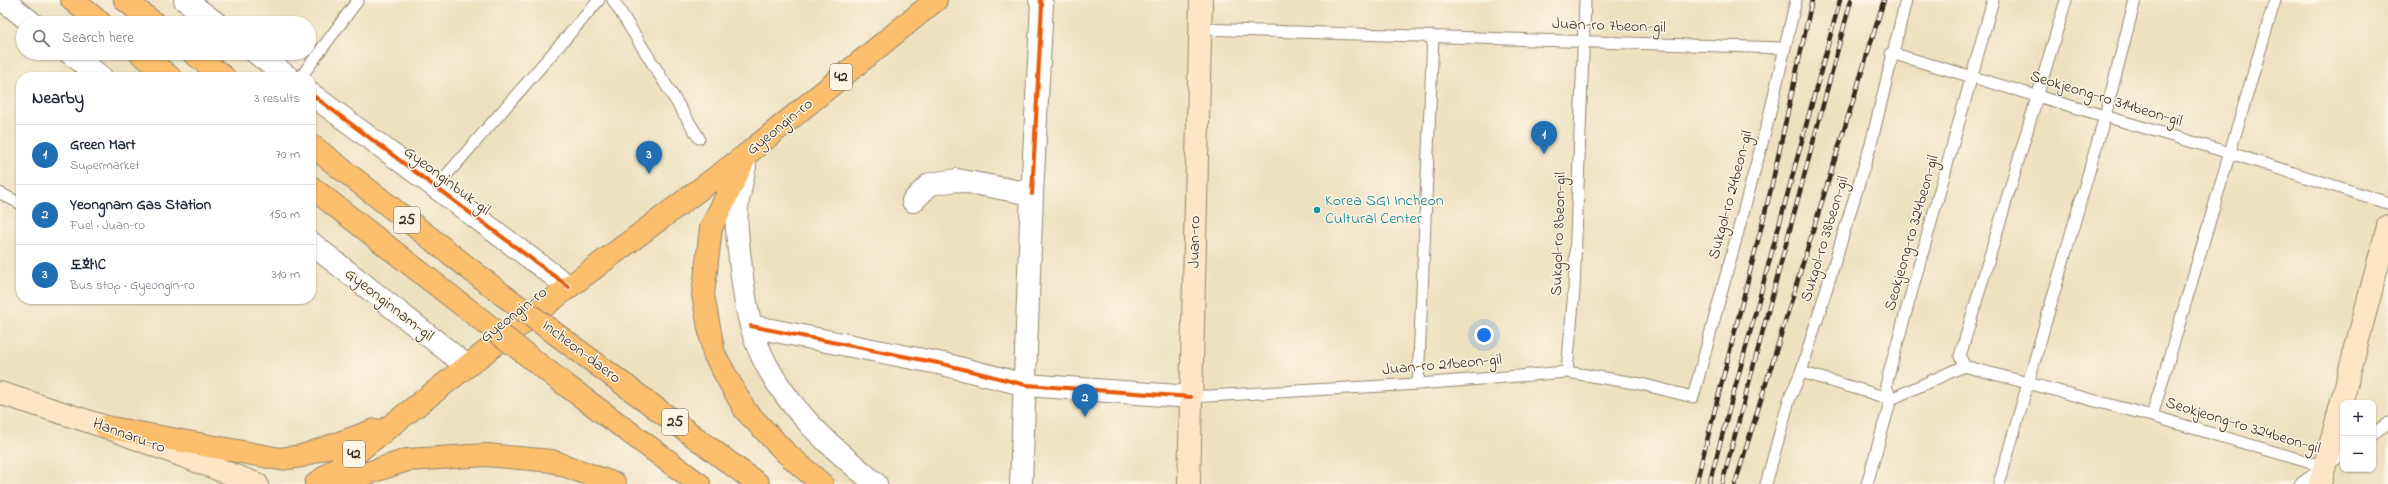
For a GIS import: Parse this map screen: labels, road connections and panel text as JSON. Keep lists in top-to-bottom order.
{
  "streets": {
    "main road": [
      "42",
      "Gyeongin-ro",
      "25",
      "Juan-ro",
      "Incheon-daero",
      "Hannaru-ro"
    ],
    "street": ["Gyeonginbuk-gil", "Gyeonginnam-gil"],
    "lane": [
      "Juan-ro 7beon-gil",
      "Seokjeong-ro 314beon-gil",
      "Sukgol-ro 24beon-gil",
      "Seokjeong-ro 324beon-gil",
      "Sukgol-ro 8beon-gil",
      "Sukgol-ro 38beon-gil",
      "Juan-ro 21beon-gil"
    ]
  },
  "crossings": [
    ["Juan-ro 7beon-gil", "Sukgol-ro 24beon-gil"],
    ["Juan-ro 7beon-gil", "Sukgol-ro 8beon-gil"],
    ["Juan-ro 7beon-gil", "Juan-ro"],
    ["Seokjeong-ro 314beon-gil", "Seokjeong-ro 324beon-gil"],
    ["Seokjeong-ro 314beon-gil", "Sukgol-ro 38beon-gil"],
    ["Gyeongin-ro", "Gyeonginbuk-gil"],
    ["Gyeongin-ro", "Gyeonginnam-gil"],
    ["Sukgol-ro 24beon-gil", "Juan-ro 21beon-gil"],
    ["Sukgol-ro 8beon-gil", "Juan-ro 21beon-gil"],
    ["Juan-ro", "Juan-ro 21beon-gil"]
  ],
  "places": ["Korea SGI Incheon Cultural Center"],
  "page": {
    "search": "Search here",
    "heading": ["Nearby", "3 results"],
    "pins": ["1", "3", "2"],
    "list": [
      {
        "mark": "1",
        "name": "Green Mart",
        "note": "Supermarket",
        "value": "70 m"
      },
      {
        "mark": "2",
        "name": "Yeongnam Gas Station",
        "note": "Fuel · Juan-ro",
        "value": "150 m"
      },
      {
        "mark": "3",
        "name": "도화IC",
        "note": "Bus stop · Gyeongin-ro",
        "value": "310 m"
      }
    ],
    "map_buttons": ["+", "−"]
  }
}
